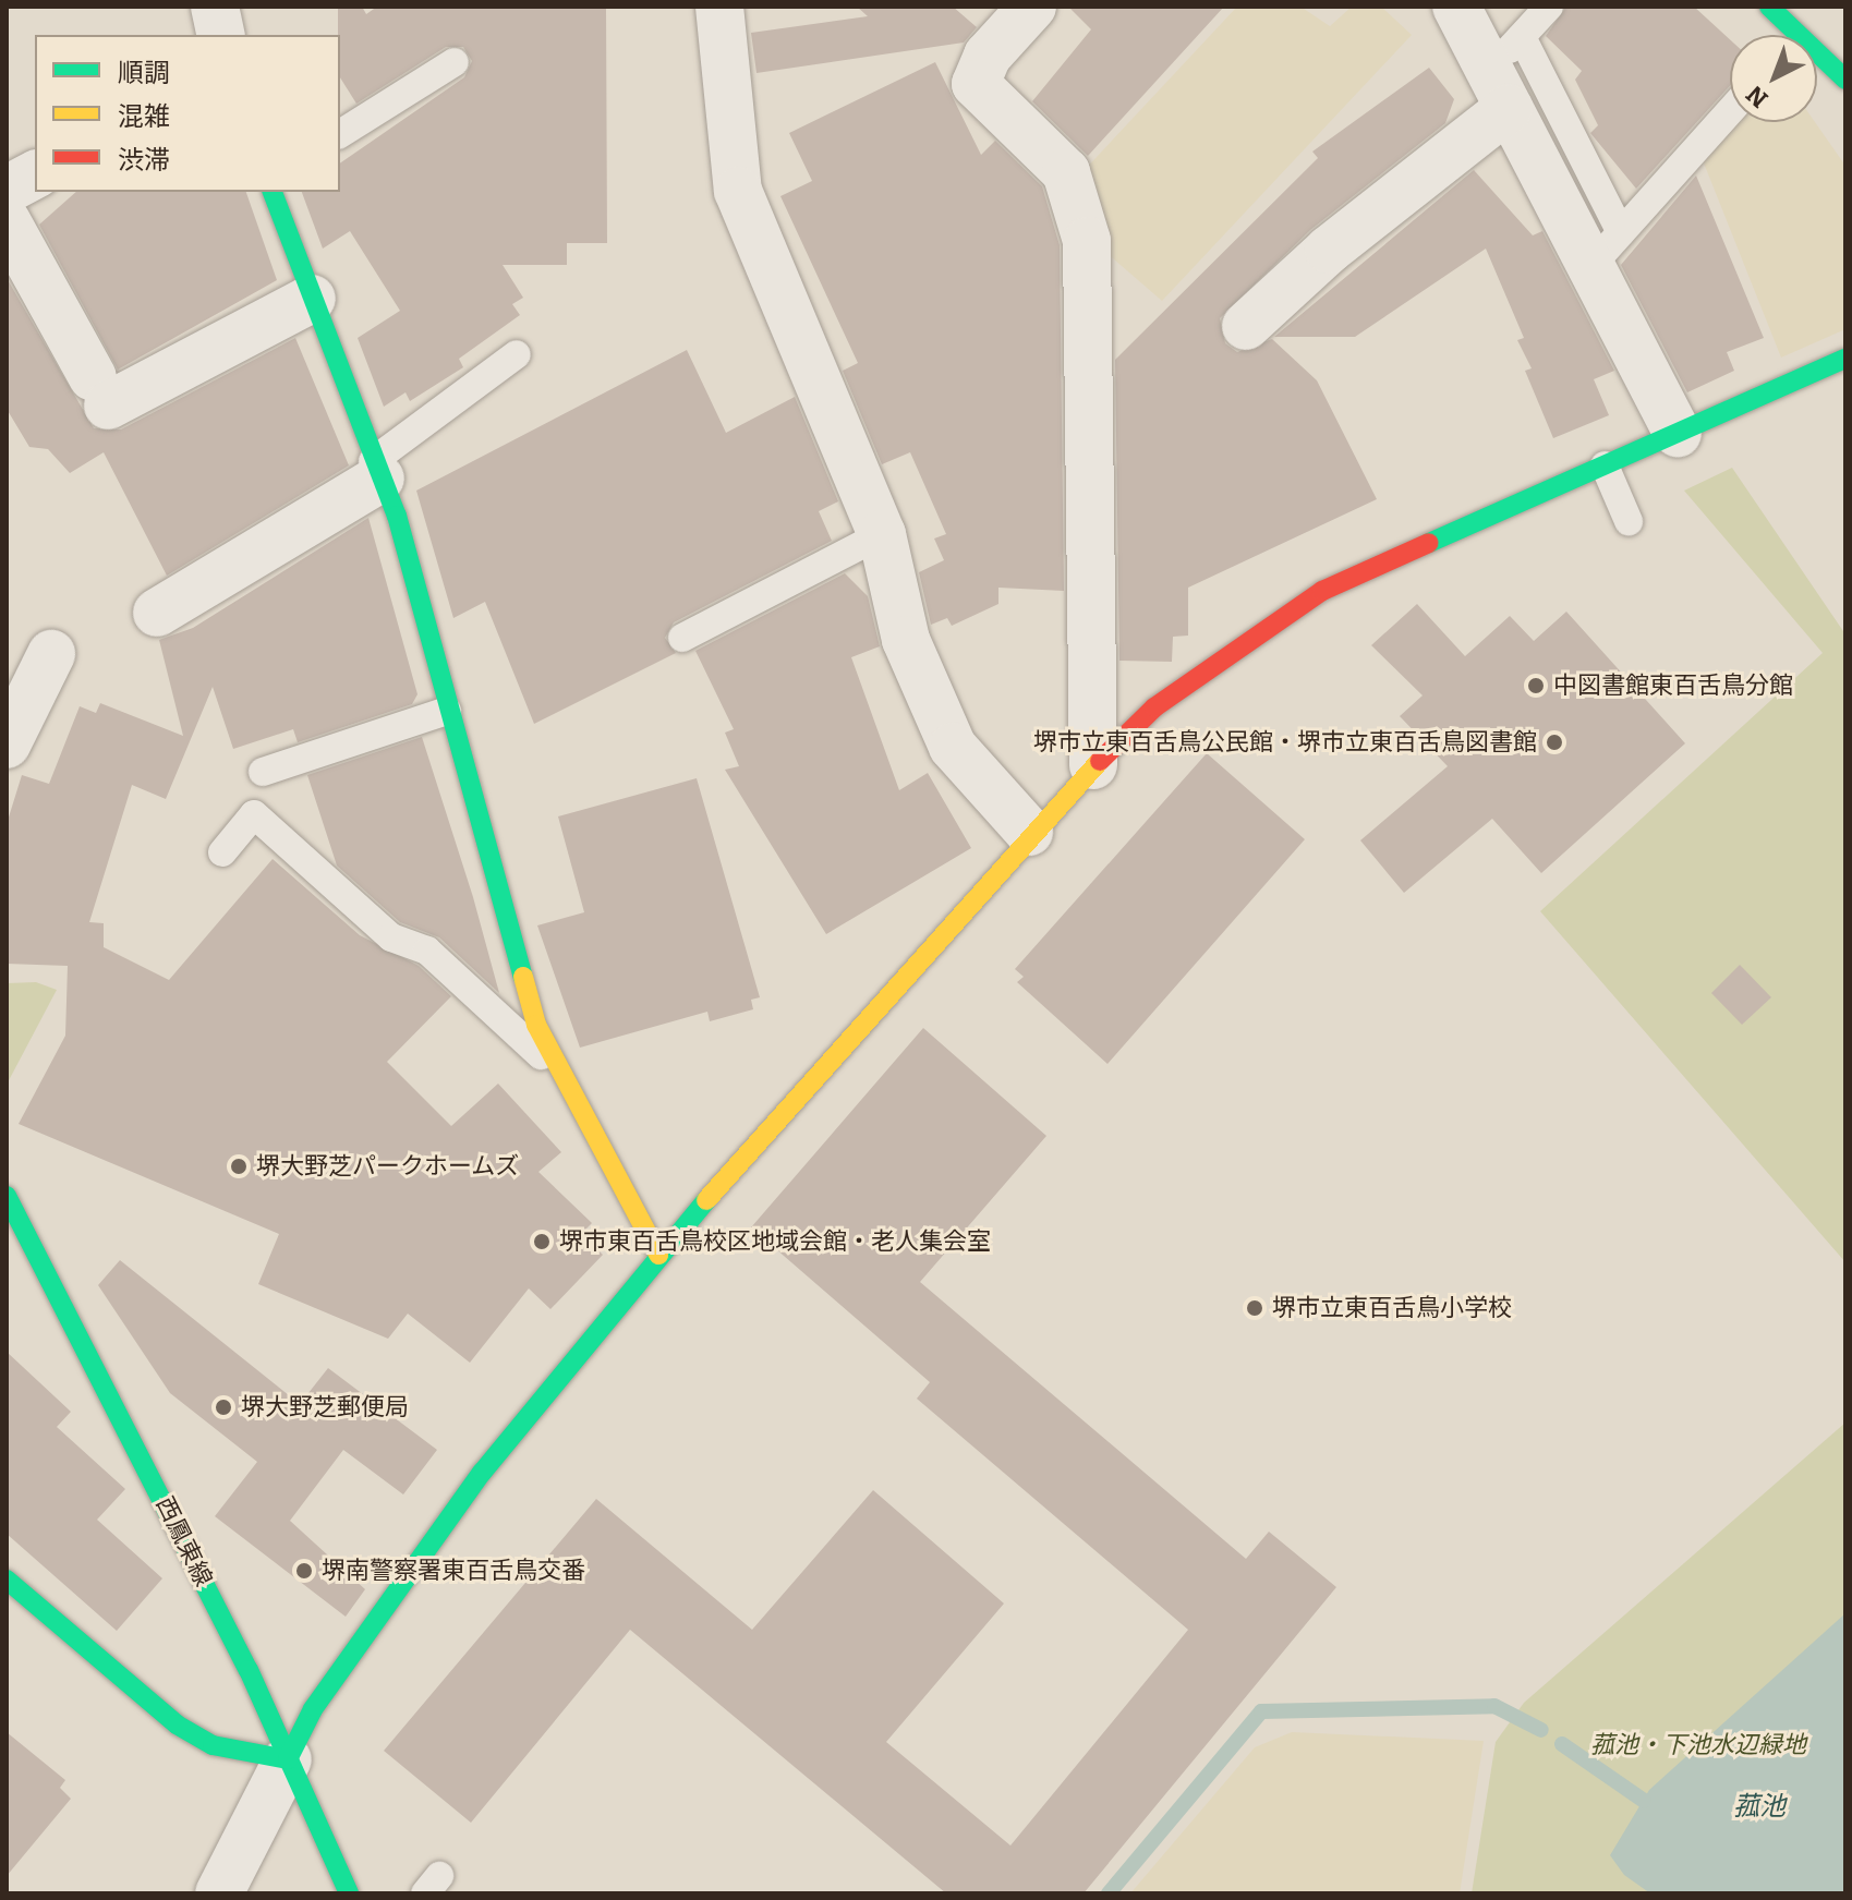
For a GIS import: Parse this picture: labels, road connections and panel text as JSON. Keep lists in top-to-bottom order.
{
  "streets": {
    "street": ["西鳳東線"]
  },
  "water": ["菰池"],
  "parks": ["菰池・下池水辺緑地"],
  "places": [
    "中図書館東百舌鳥分館",
    "堺市立東百舌鳥公民館・堺市立東百舌鳥図書館",
    "堺大野芝パークホームズ",
    "堺市東百舌鳥校区地域会館・老人集会室",
    "堺市立東百舌鳥小学校",
    "堺大野芝郵便局",
    "堺南警察署東百舌鳥交番"
  ],
  "legend": ["順調", "混雑", "渋滞"],
  "north": "bottom left"
}
